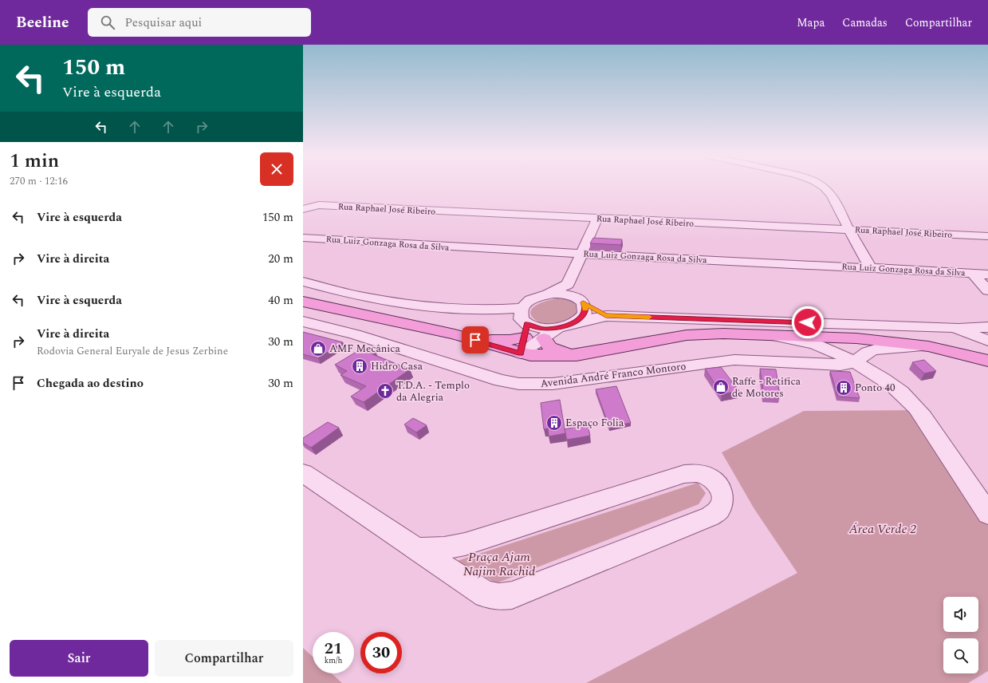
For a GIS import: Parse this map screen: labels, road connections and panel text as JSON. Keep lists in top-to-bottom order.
{
  "streets": {
    "street": ["Rua Raphael José Ribeiro", "Rua Luiz Gonzaga Rosa da Silva", "Avenida André Franco Montoro"]
  },
  "parks": ["Área Verde 2", "Praça Ajam Najim Rachid"],
  "places": {
    "shop": ["AMF Mecânica", "Raffe - Retifica de Motores"],
    "building": ["Hidro Casa", "Ponto 40", "Espaço Folia"],
    "church": ["T.D.A. - Templo da Alegria"]
  },
  "page": {
    "header": "Beeline",
    "search": "Pesquisar aqui",
    "nav": ["Mapa", "Camadas", "Compartilhar"],
    "turn": ["150 m", "Vire à esquerda"],
    "heading": ["1 min", "270 m · 12:16"],
    "list": [
      {
        "name": "Vire à esquerda",
        "value": "150 m"
      },
      {
        "name": "Vire à direita",
        "value": "20 m"
      },
      {
        "name": "Vire à esquerda",
        "value": "40 m"
      },
      {
        "name": "Vire à direita",
        "note": "Rodovia General Euryale de Jesus Zerbine",
        "value": "30 m"
      },
      {
        "name": "Chegada ao destino",
        "value": "30 m"
      }
    ],
    "speed": "21 km/h",
    "limit": "30",
    "buttons": ["Sair", "Compartilhar"]
  }
}
